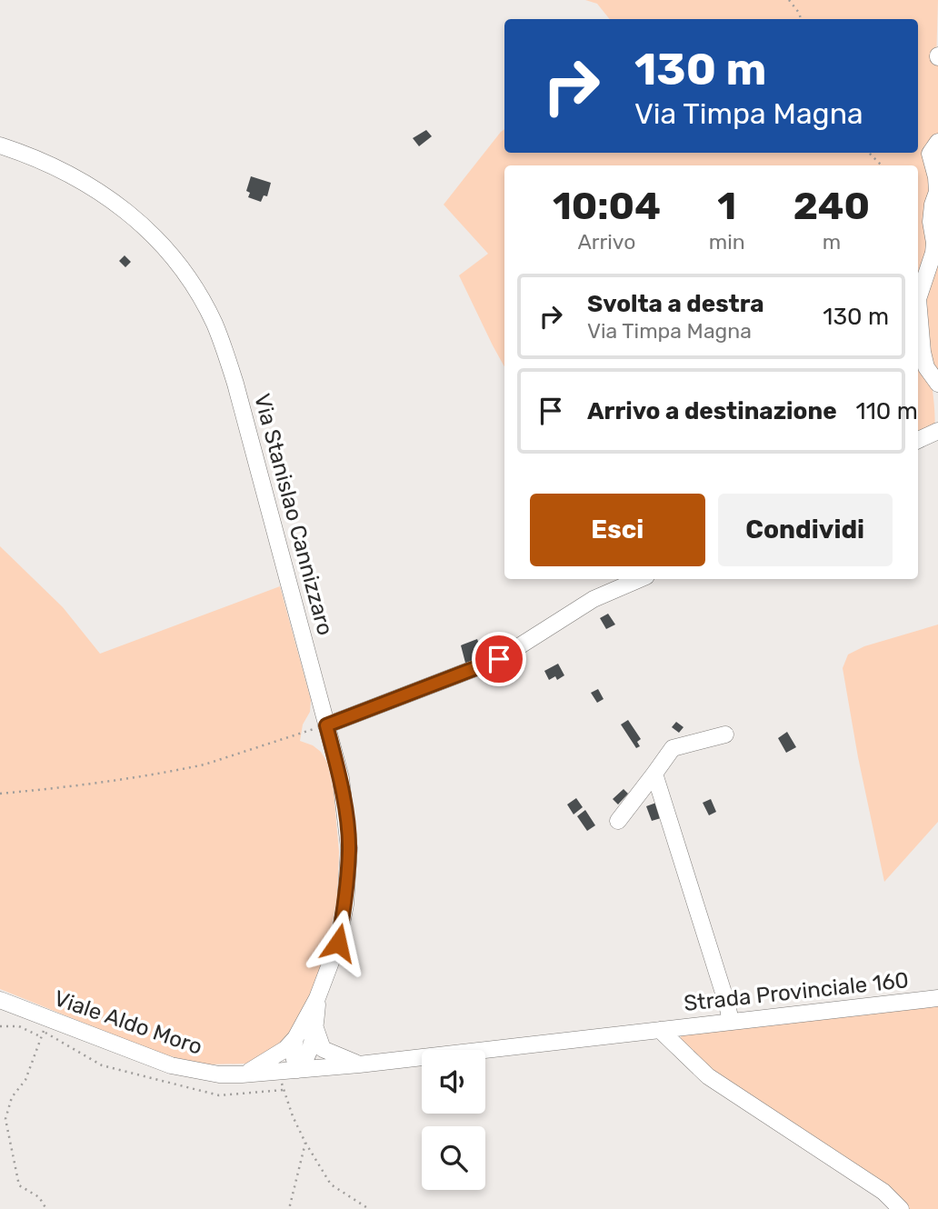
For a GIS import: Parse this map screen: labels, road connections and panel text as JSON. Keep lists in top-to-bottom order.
{
  "streets": {
    "street": ["Via Stanislao Cannizzaro", "Strada Provinciale 160", "Viale Aldo Moro"]
  },
  "crossings": [
    ["Strada Provinciale 160", "Viale Aldo Moro"]
  ],
  "page": {
    "turn": ["130 m", "Via Timpa Magna"],
    "eta": [
      "10:04",
      "Arrivo",
      "1",
      "min",
      "240",
      "m"
    ],
    "list": [
      {
        "name": "Svolta a destra",
        "note": "Via Timpa Magna",
        "value": "130 m"
      },
      {
        "name": "Arrivo a destinazione",
        "value": "110 m"
      }
    ],
    "buttons": ["Esci", "Condividi"]
  }
}
